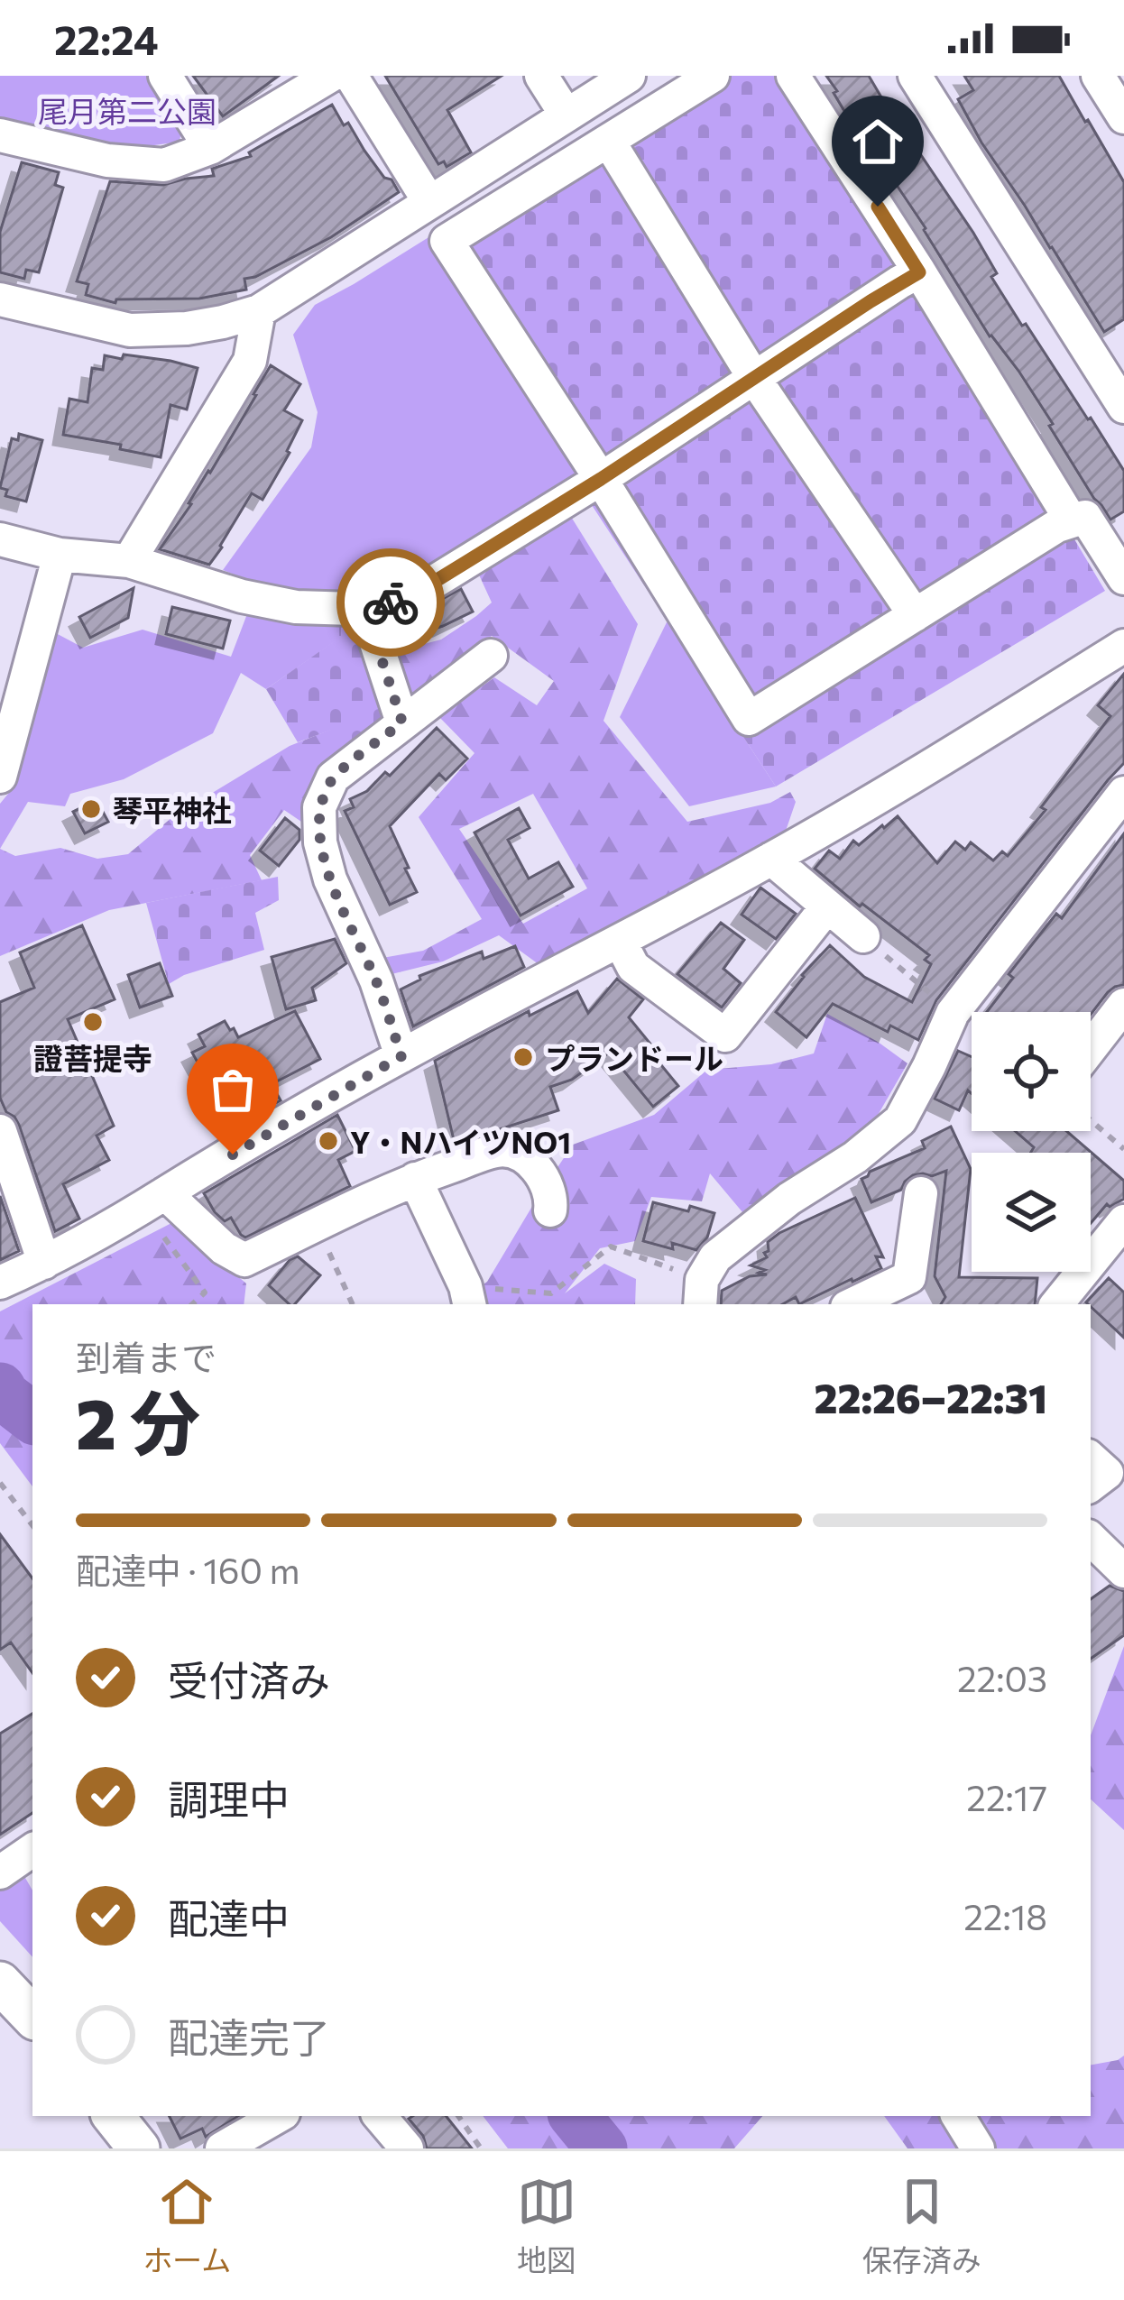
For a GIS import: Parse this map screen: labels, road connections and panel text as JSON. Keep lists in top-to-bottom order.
{
  "parks": ["尾月第二公園"],
  "places": [
    "琴平神社",
    "證菩提寺",
    "プランドール",
    "Y・NハイツNO1"
  ],
  "page": {
    "status": "22:24",
    "heading": ["2 分", "到着まで", "22:26–22:31"],
    "bar": "配達中 · 160 m",
    "list": [
      ["受付済み", "22:03"],
      ["調理中", "22:17"],
      ["配達中", "22:18"],
      "配達完了"
    ],
    "tabs": ["ホーム", "地図", "保存済み"]
  }
}
